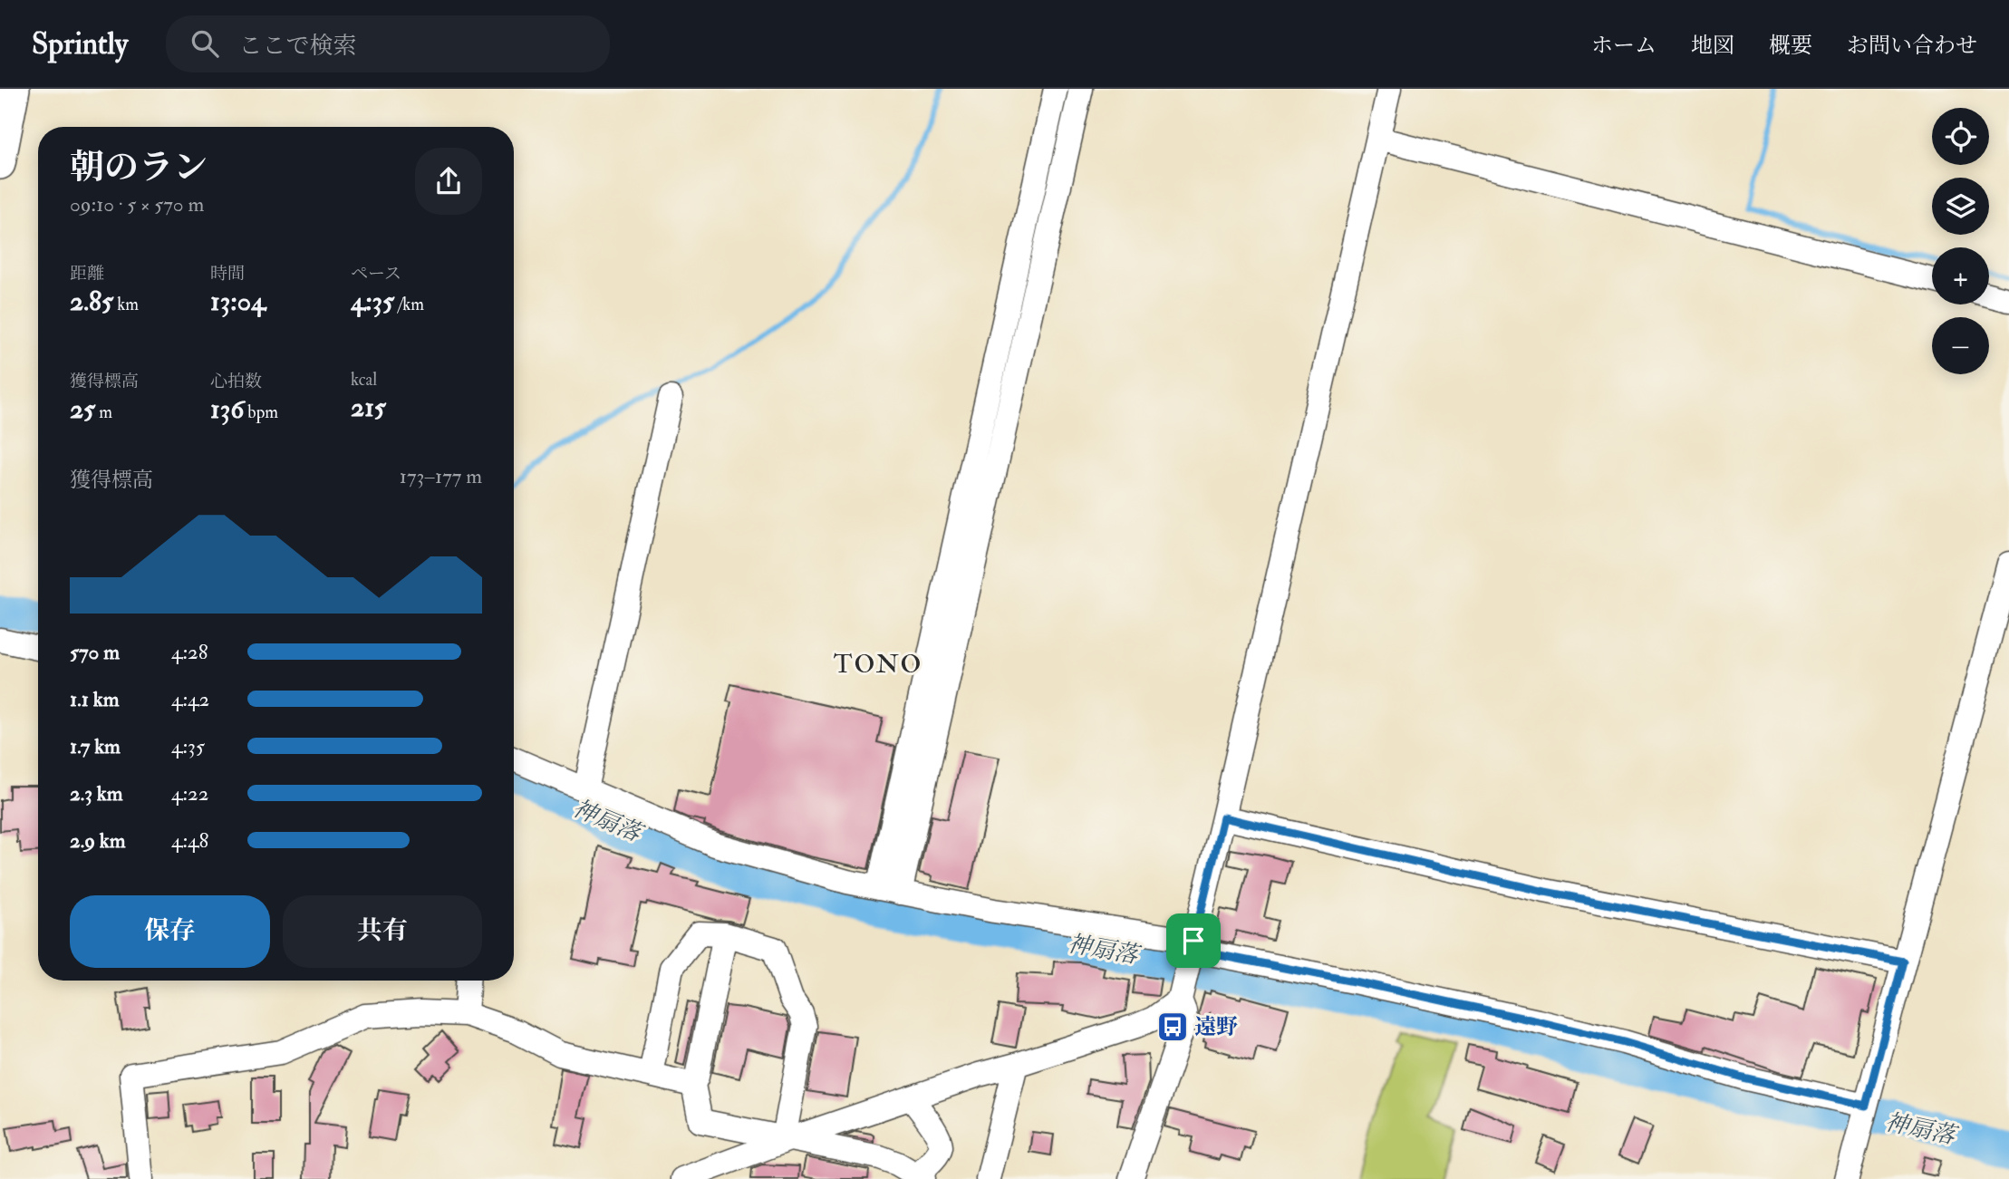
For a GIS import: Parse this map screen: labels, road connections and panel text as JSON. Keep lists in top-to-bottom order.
{
  "districts": ["TONO"],
  "water": ["神扇落"],
  "places": {
    "bus stop": ["遠野"]
  },
  "page": {
    "header": "Sprintly",
    "search": "ここで検索",
    "nav": [
      "ホーム",
      "地図",
      "概要",
      "お問い合わせ"
    ],
    "map_buttons": ["+", "−"],
    "heading": ["朝のラン", "09:10 · 5 × 570 m"],
    "stats": [
      ["距離", "2.85 km"],
      ["時間", "13:04"],
      ["ペース", "4:35 /km"],
      ["獲得標高", "25 m"],
      ["心拍数", "136 bpm"],
      ["kcal", "215"]
    ],
    "chart": ["獲得標高", "173–177 m"],
    "list": [
      {
        "name": "570 m",
        "note": "4:28"
      },
      {
        "name": "1.1 km",
        "note": "4:42"
      },
      {
        "name": "1.7 km",
        "note": "4:35"
      },
      {
        "name": "2.3 km",
        "note": "4:22"
      },
      {
        "name": "2.9 km",
        "note": "4:48"
      }
    ],
    "buttons": ["保存", "共有"]
  }
}
